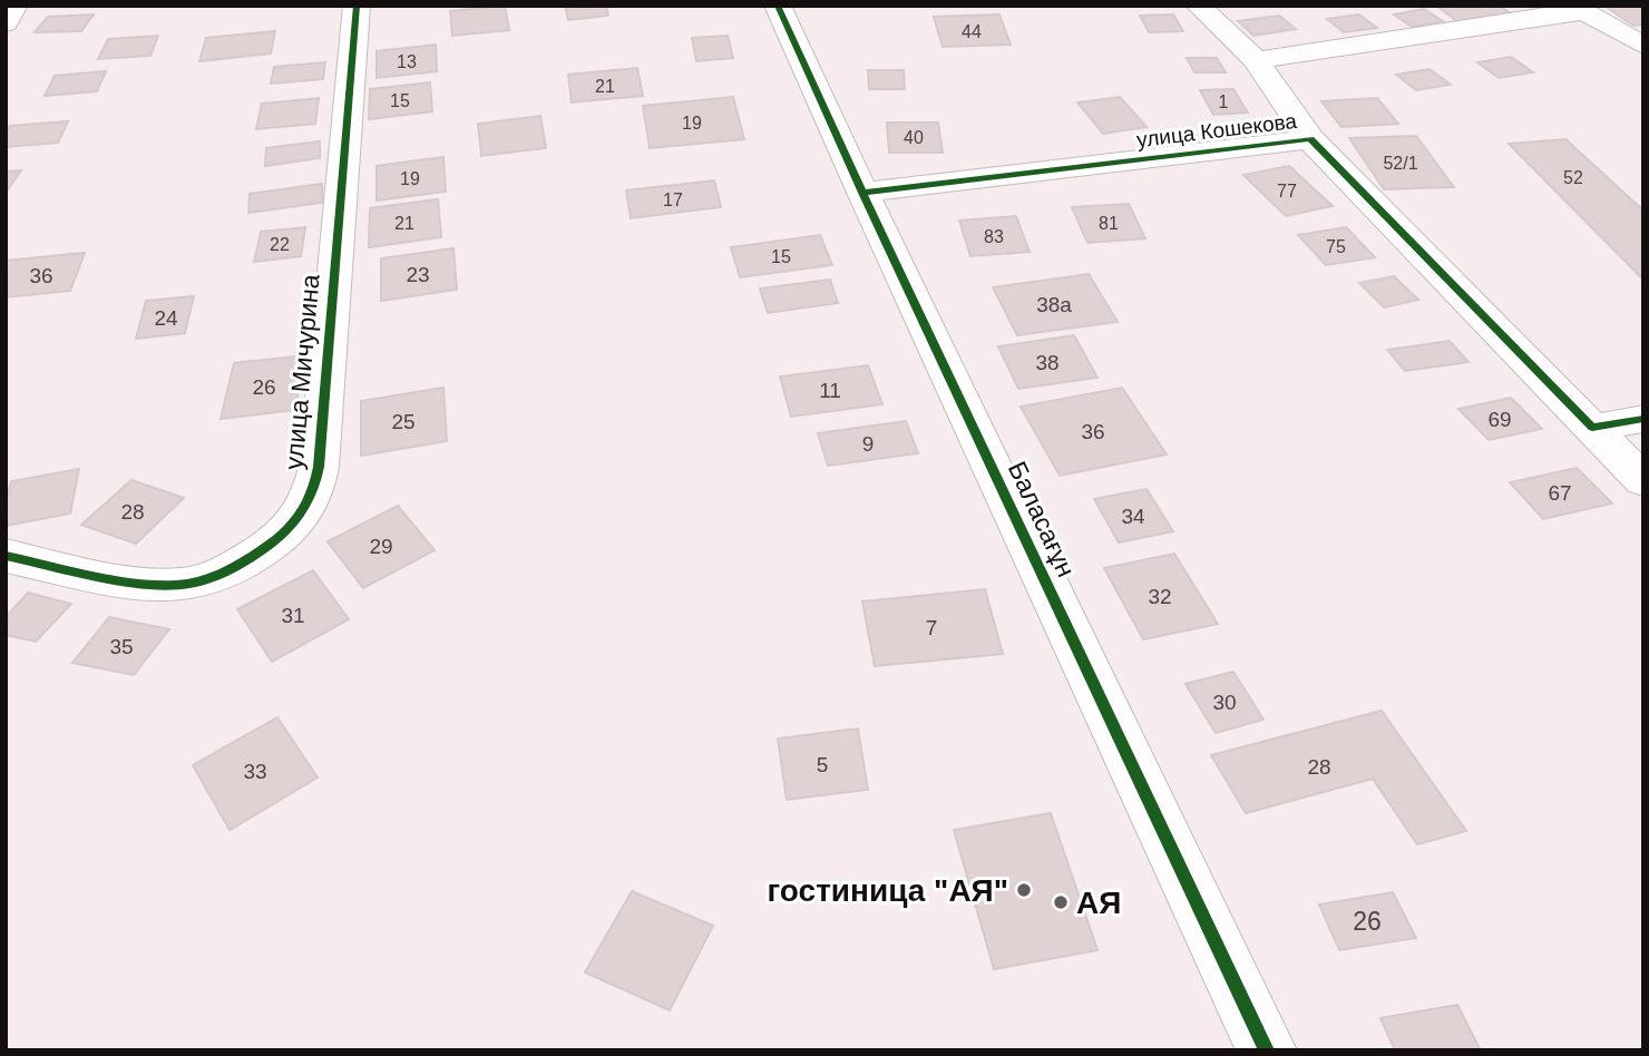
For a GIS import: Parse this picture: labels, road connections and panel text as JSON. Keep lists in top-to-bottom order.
{
  "streets": {
    "street": ["улица Кошекова", "улица Мичурина", "Баласағұн"]
  },
  "crossings": [
    ["улица Кошекова", "Баласағұн"]
  ],
  "places": ["гостиница \"АЯ\"", "АЯ"],
  "house_numbers": [
    "44",
    "13",
    "21",
    "15",
    "1",
    "19",
    "40",
    "52/1",
    "52",
    "19",
    "77",
    "17",
    "21",
    "81",
    "83",
    "22",
    "75",
    "15",
    "23",
    "36",
    "38а",
    "24",
    "38",
    "26",
    "11",
    "69",
    "25",
    "36",
    "9",
    "67",
    "28",
    "34",
    "29",
    "32",
    "31",
    "7",
    "35",
    "30",
    "5",
    "28",
    "33",
    "26"
  ]
}
